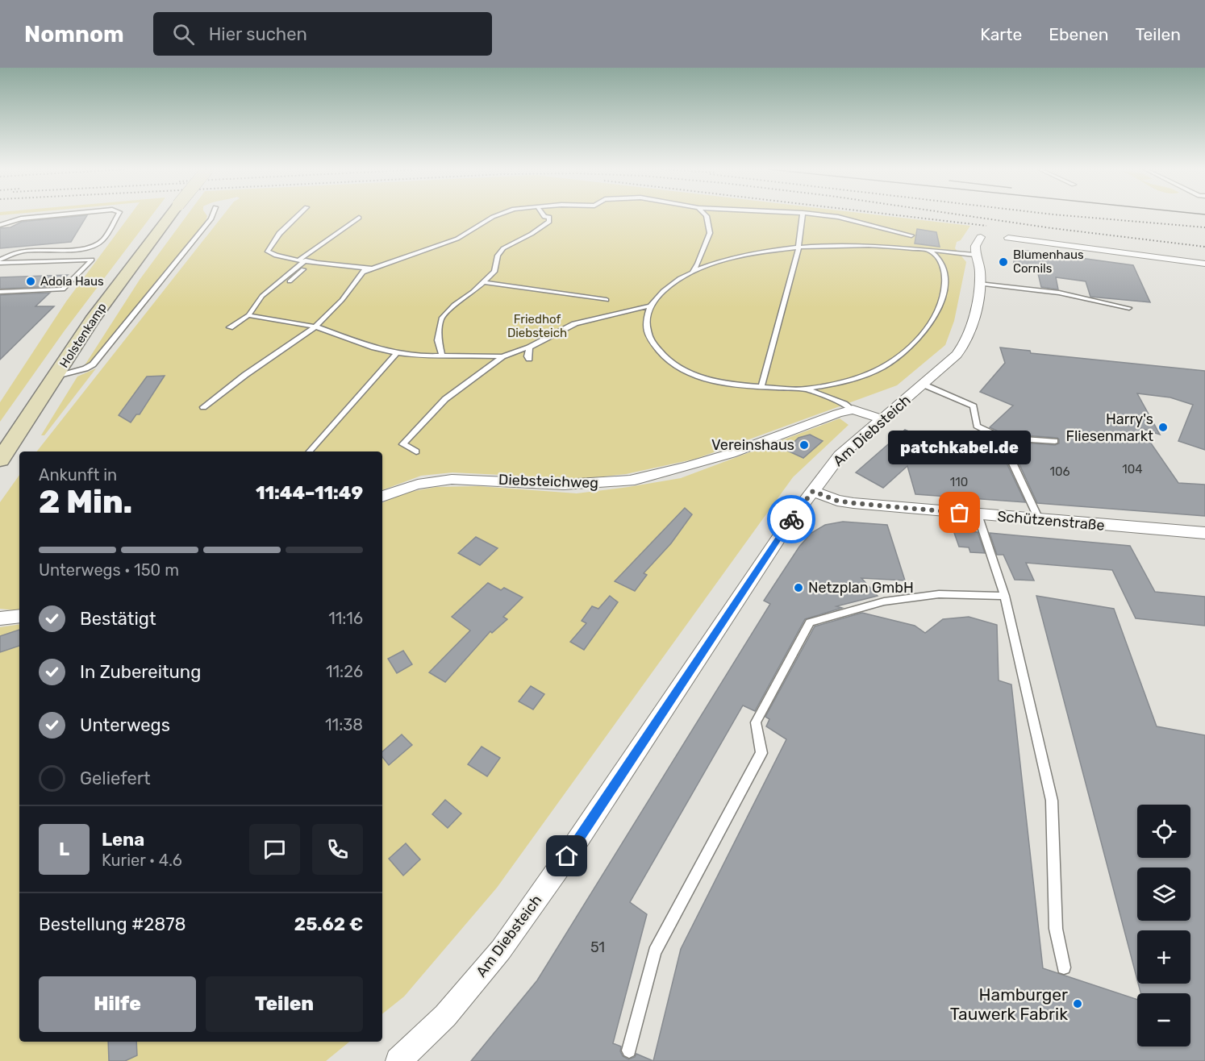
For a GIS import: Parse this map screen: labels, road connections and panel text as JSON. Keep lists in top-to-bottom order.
{
  "streets": {
    "main road": ["Holstenkamp"],
    "street": ["Am Diebsteich", "Diebsteichweg", "Schützenstraße"]
  },
  "crossings": [
    ["Am Diebsteich", "Schützenstraße"]
  ],
  "parks": ["Friedhof Diebsteich"],
  "places": [
    "Blumenhaus Cornils",
    "Adola Haus",
    "Harry's Fliesenmarkt",
    "Vereinshaus",
    "patchkabel.de",
    "Netzplan GmbH",
    "Hamburger Tauwerk Fabrik"
  ],
  "house_numbers": [
    "104",
    "106",
    "110",
    "51"
  ],
  "page": {
    "header": "Nomnom",
    "search": "Hier suchen",
    "nav": ["Karte", "Ebenen", "Teilen"],
    "bubble": "patchkabel.de",
    "heading": ["2 Min.", "Ankunft in", "11:44–11:49"],
    "panel": [
      "Lena",
      "Kurier · 4.6",
      "Bestellung #2878",
      "25.62 €"
    ],
    "bar": "Unterwegs · 150 m",
    "list": [
      ["Bestätigt", "11:16"],
      ["In Zubereitung", "11:26"],
      ["Unterwegs", "11:38"],
      "Geliefert"
    ],
    "map_buttons": ["+", "−"],
    "round": "L",
    "buttons": ["Hilfe", "Teilen"]
  }
}
